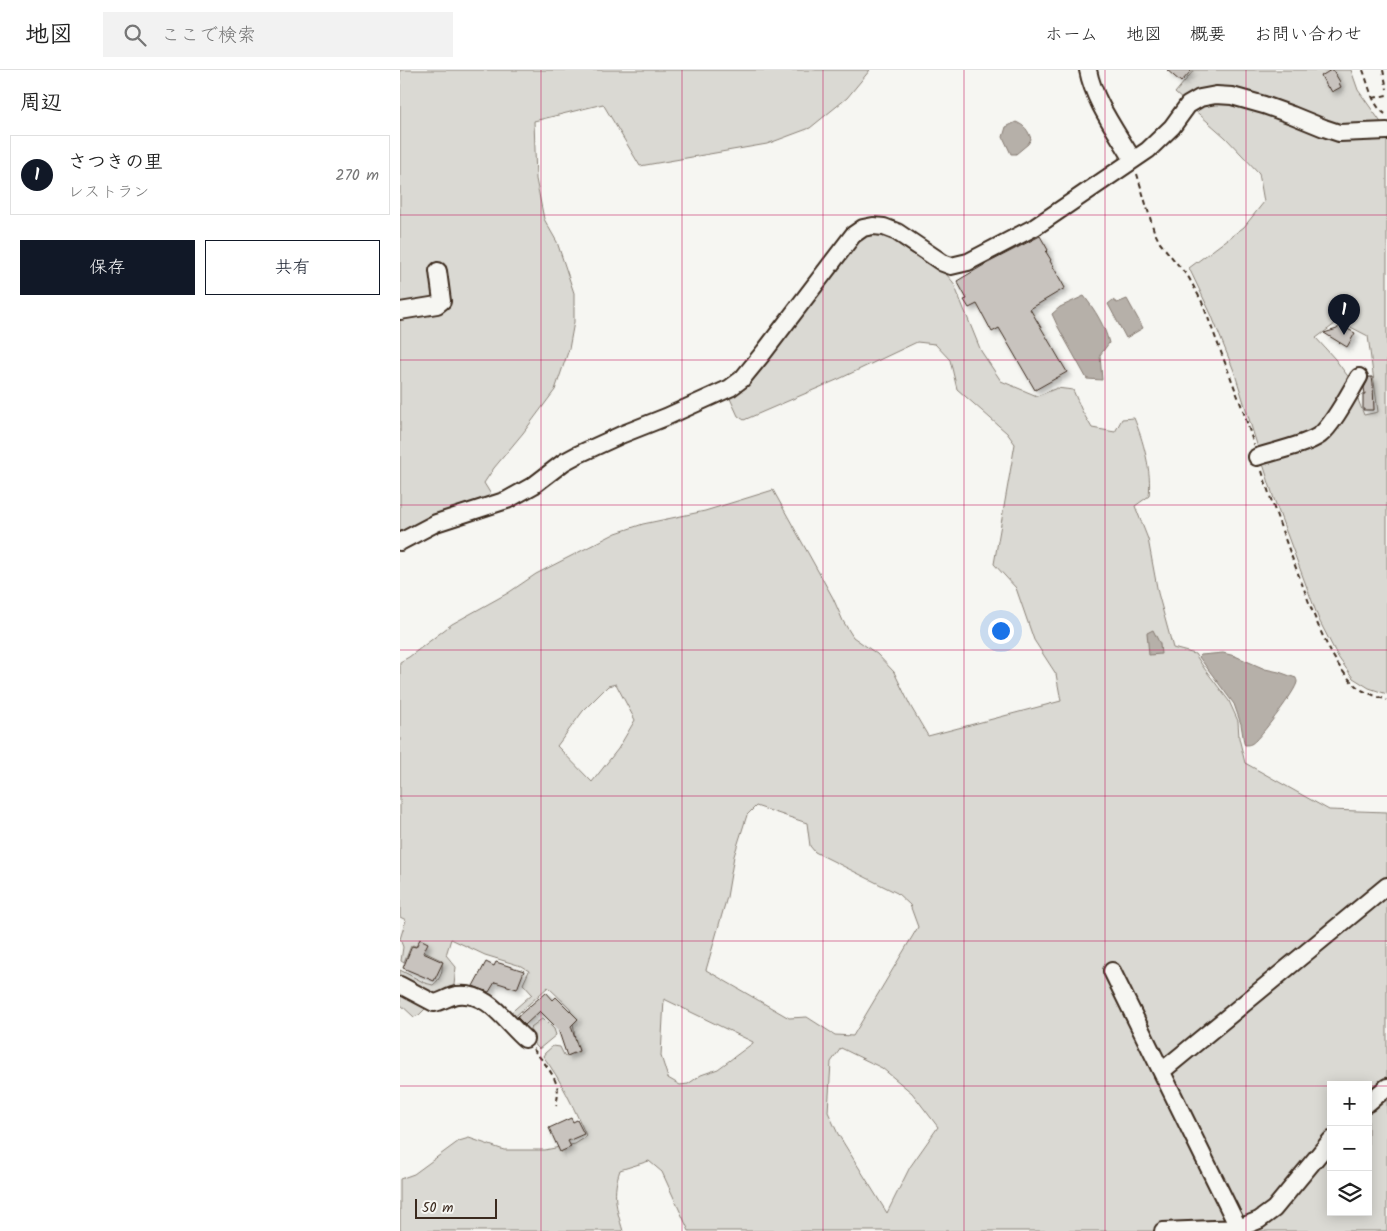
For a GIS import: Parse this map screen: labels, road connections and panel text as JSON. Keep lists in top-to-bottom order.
{
  "scale_bar": "50 m",
  "page": {
    "header": "地図",
    "search": "ここで検索",
    "nav": [
      "ホーム",
      "地図",
      "概要",
      "お問い合わせ"
    ],
    "heading": "周辺",
    "list": [
      {
        "mark": "1",
        "name": "さつきの里",
        "note": "レストラン",
        "value": "270 m"
      }
    ],
    "buttons": ["保存", "共有"],
    "pins": "1",
    "map_buttons": ["+", "−"],
    "scale": "50 m"
  }
}
